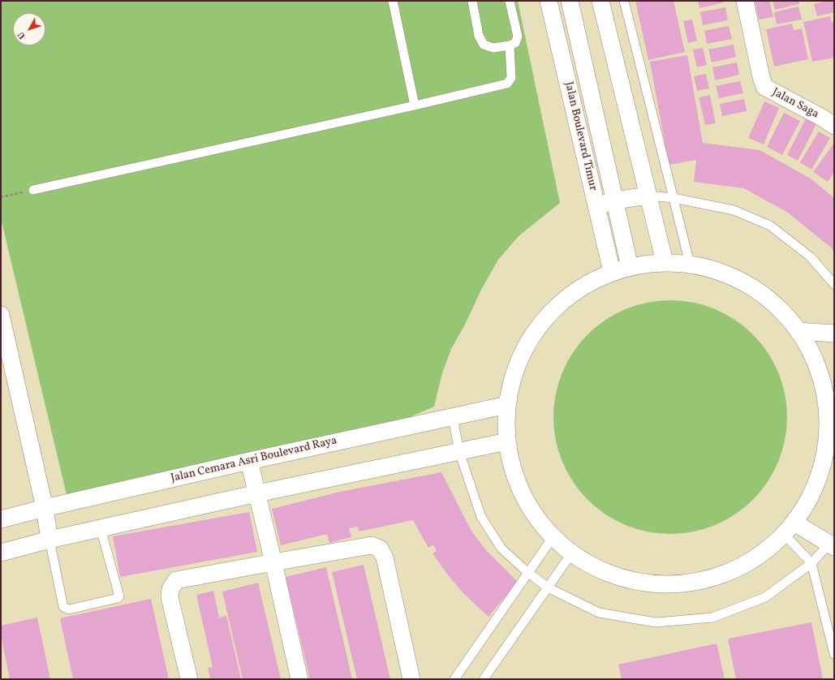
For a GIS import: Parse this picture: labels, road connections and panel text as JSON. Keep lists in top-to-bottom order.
{
  "streets": {
    "street": ["Jalan Saga", "Jalan Boulevard Timur", "Jalan Cemara Asri Boulevard Raya"]
  },
  "north": "bottom left"
}
